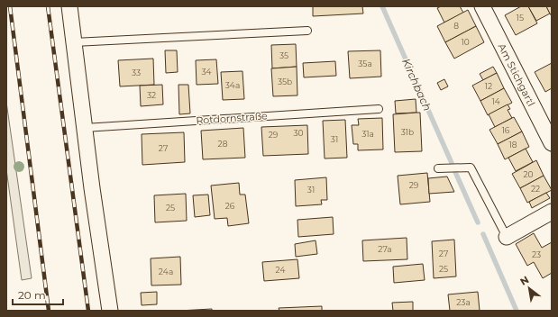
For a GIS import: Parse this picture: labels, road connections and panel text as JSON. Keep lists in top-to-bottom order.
{
  "streets": {
    "street": ["Am Stichgartl"],
    "lane": ["Rotdornstraße"]
  },
  "water": ["Kirchbach"],
  "house_numbers": [
    "15",
    "8",
    "10",
    "35",
    "35a",
    "34",
    "33",
    "35b",
    "34a",
    "12",
    "32",
    "14",
    "16",
    "31b",
    "30",
    "31a",
    "29",
    "31",
    "28",
    "18",
    "27",
    "20",
    "29",
    "22",
    "31",
    "26",
    "25",
    "27a",
    "27",
    "23",
    "25",
    "24",
    "24a",
    "23a"
  ],
  "scale_bar": "20 m",
  "north": "top left"
}
